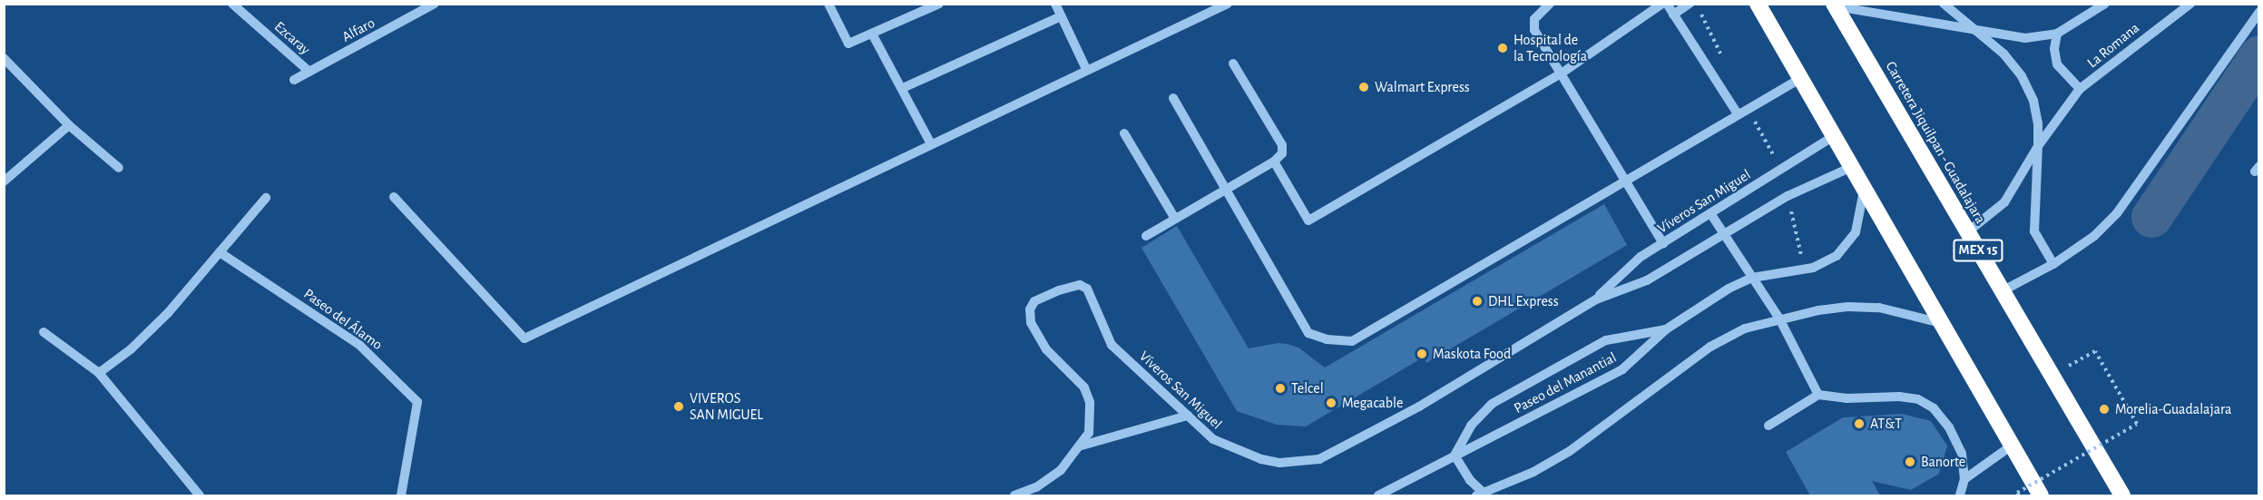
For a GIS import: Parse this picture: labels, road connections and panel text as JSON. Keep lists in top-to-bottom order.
{
  "streets": {
    "highway": ["Carretera Jiquilpan - Guadalajara", "MEX 15"],
    "street": [
      "Alfaro",
      "Ezcaray",
      "La Romana",
      "Víveros San Miguel",
      "Paseo del Álamo",
      "Paseo del Manantial"
    ]
  },
  "crossings": [
    ["Alfaro", "Ezcaray"],
    ["La Romana", "Carretera Jiquilpan - Guadalajara"]
  ],
  "places": [
    "Hospital de la Tecnología",
    "Walmart Express",
    "DHL Express",
    "Maskota Food",
    "Telcel",
    "Megacable",
    "VIVEROS SAN MIGUEL",
    "Morelia-Guadalajara",
    "AT&T",
    "Banorte"
  ]
}
